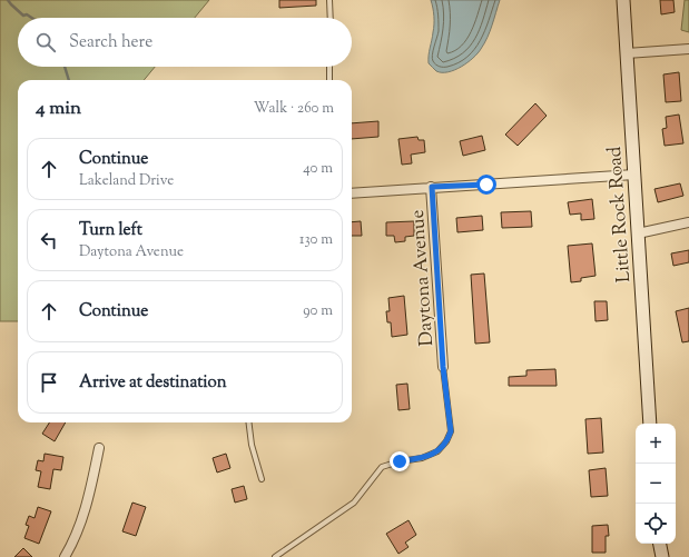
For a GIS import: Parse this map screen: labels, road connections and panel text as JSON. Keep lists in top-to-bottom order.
{
  "streets": {
    "main road": ["Little Rock Road"],
    "street": ["Daytona Avenue"]
  },
  "page": {
    "search": "Search here",
    "heading": ["4 min", "Walk · 260 m"],
    "list": [
      ["Continue", "Lakeland Drive", "40 m"],
      ["Turn left", "Daytona Avenue", "130 m"],
      ["Continue", "90 m"],
      "Arrive at destination"
    ],
    "map_buttons": ["+", "−"]
  }
}
